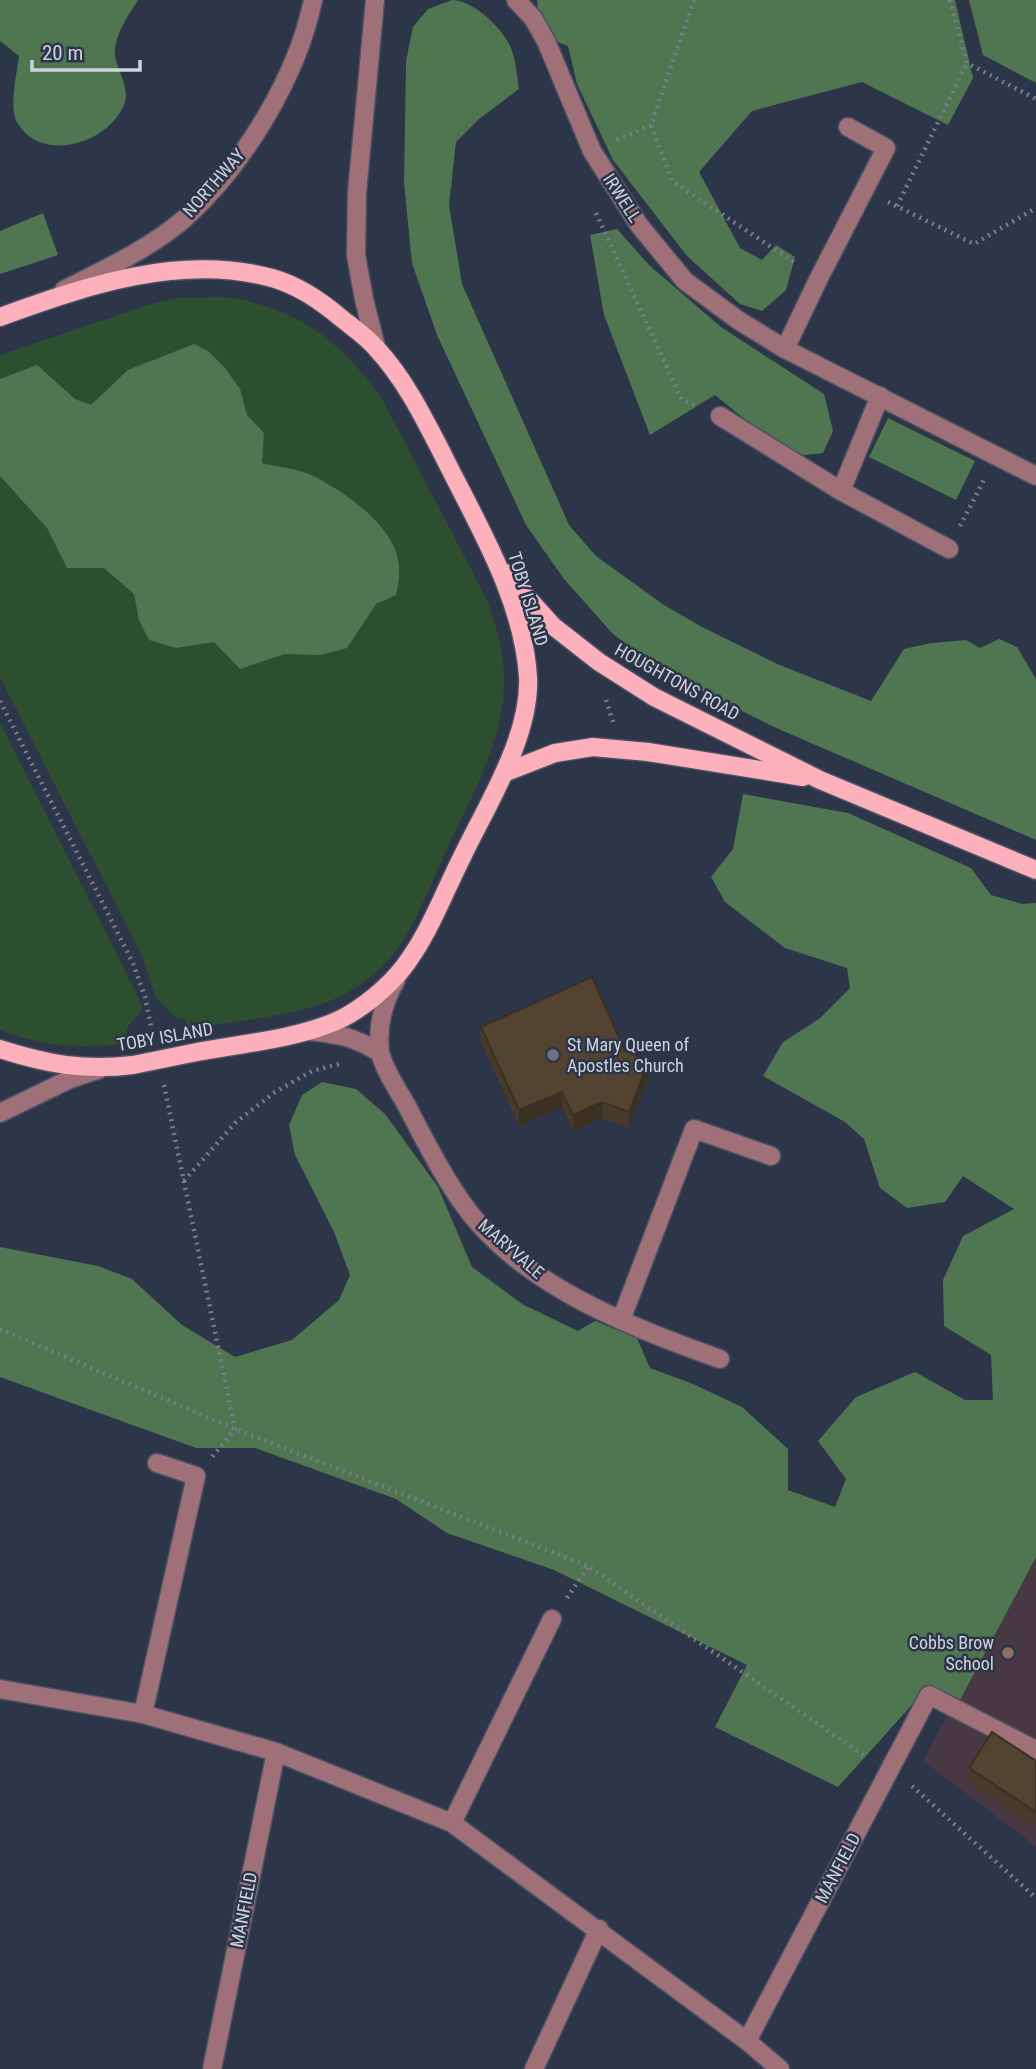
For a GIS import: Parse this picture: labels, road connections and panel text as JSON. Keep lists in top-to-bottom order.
{
  "streets": {
    "main road": ["TOBY ISLAND", "HOUGHTONS ROAD"],
    "street": [
      "NORTHWAY",
      "IRWELL",
      "MARYVALE",
      "MANFIELD"
    ]
  },
  "crossings": [
    ["NORTHWAY", "TOBY ISLAND"],
    ["TOBY ISLAND", "HOUGHTONS ROAD"],
    ["TOBY ISLAND", "MARYVALE"]
  ],
  "places": ["St Mary Queen of Apostles Church", "Cobbs Brow School"],
  "scale_bar": "20 m"
}
